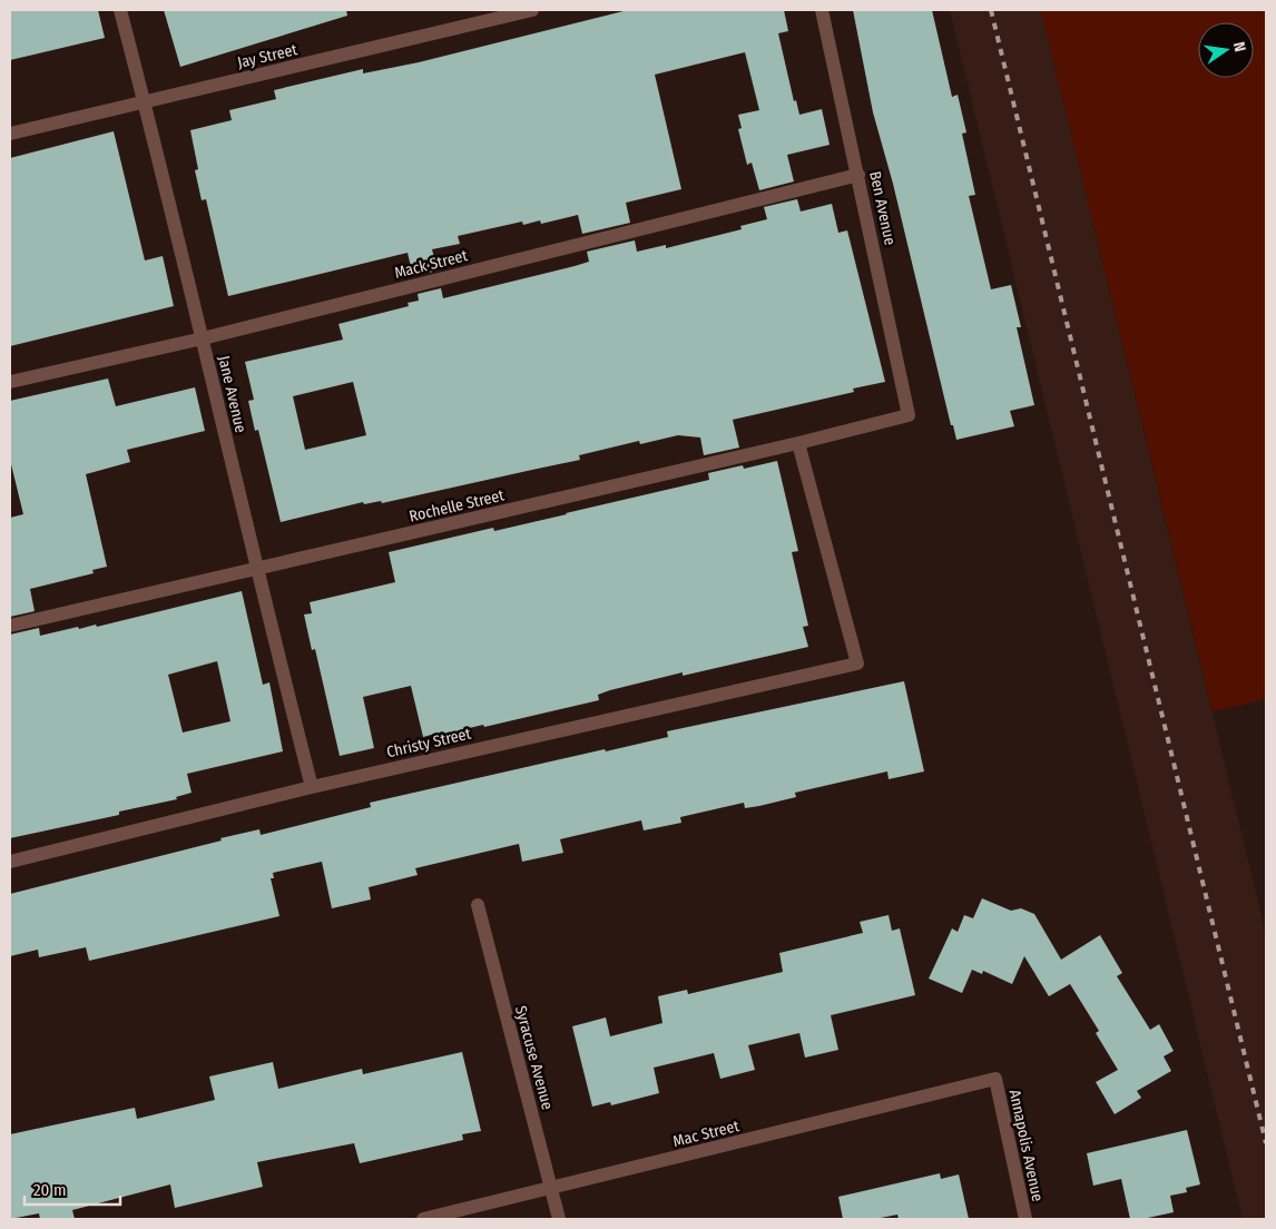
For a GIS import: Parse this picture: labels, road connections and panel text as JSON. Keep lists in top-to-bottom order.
{
  "streets": {
    "street": [
      "Jay Street",
      "Ben Avenue",
      "Mack Street",
      "Jane Avenue",
      "Rochelle Street",
      "Christy Street",
      "Syracuse Avenue",
      "Mac Street",
      "Annapolis Avenue"
    ]
  },
  "crossings": [
    ["Jay Street", "Jane Avenue"],
    ["Ben Avenue", "Mack Street"],
    ["Ben Avenue", "Rochelle Street"],
    ["Mack Street", "Jane Avenue"],
    ["Jane Avenue", "Rochelle Street"],
    ["Jane Avenue", "Christy Street"],
    ["Rochelle Street", "Christy Street"],
    ["Syracuse Avenue", "Mac Street"],
    ["Mac Street", "Annapolis Avenue"]
  ],
  "scale_bar": "20 m",
  "north": "right"
}
